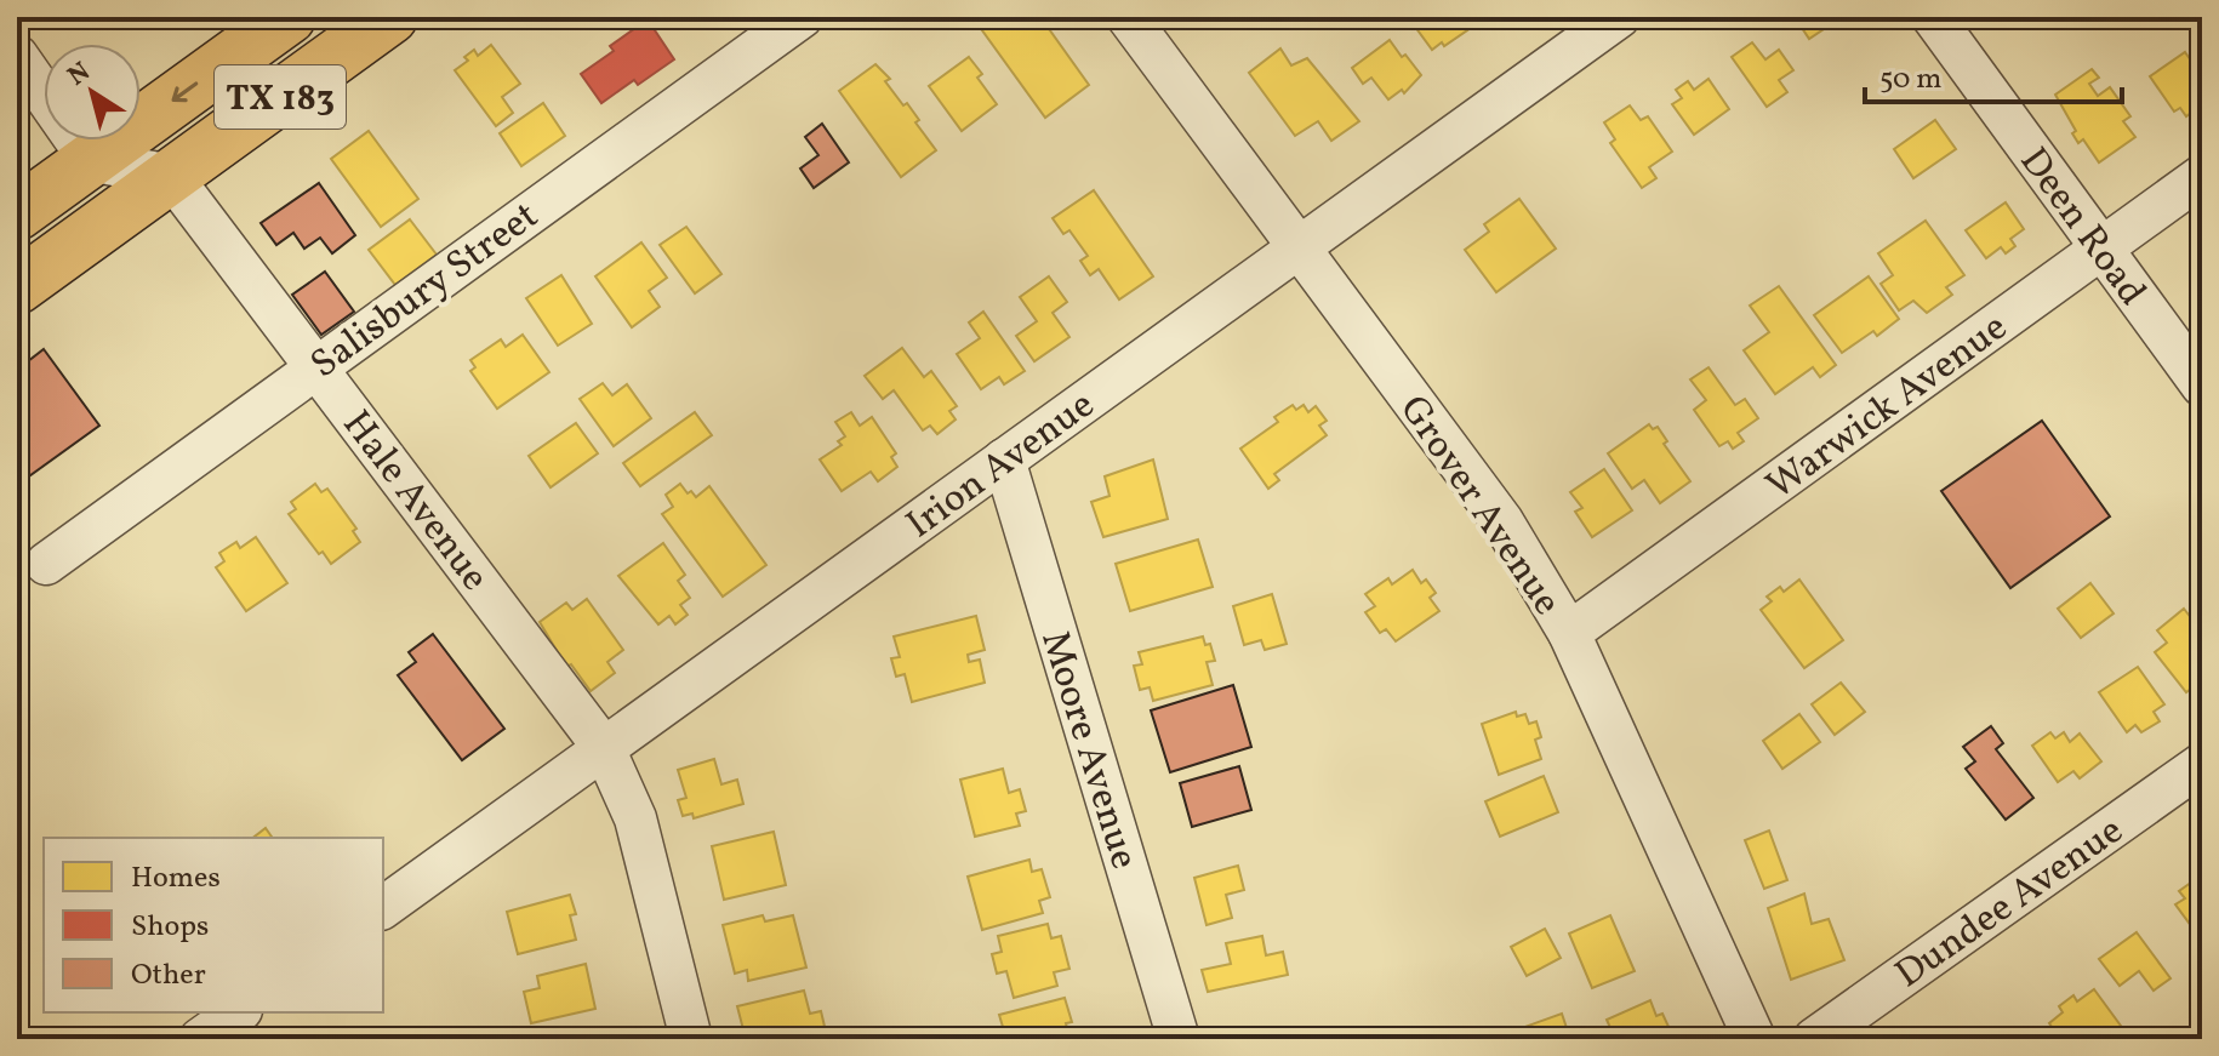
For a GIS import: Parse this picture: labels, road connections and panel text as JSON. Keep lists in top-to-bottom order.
{
  "streets": {
    "main road": ["TX 183"],
    "street": [
      "Deen Road",
      "Salisbury Street",
      "Warwick Avenue",
      "Irion Avenue",
      "Hale Avenue",
      "Grover Avenue",
      "Moore Avenue",
      "Dundee Avenue"
    ]
  },
  "crossings": [
    ["TX 183", "Hale Avenue"],
    ["Deen Road", "Warwick Avenue"],
    ["Salisbury Street", "Hale Avenue"],
    ["Warwick Avenue", "Grover Avenue"],
    ["Irion Avenue", "Hale Avenue"],
    ["Irion Avenue", "Grover Avenue"],
    ["Irion Avenue", "Moore Avenue"]
  ],
  "legend": ["Homes", "Shops", "Other"],
  "scale_bar": "50 m",
  "north": "top left"
}
